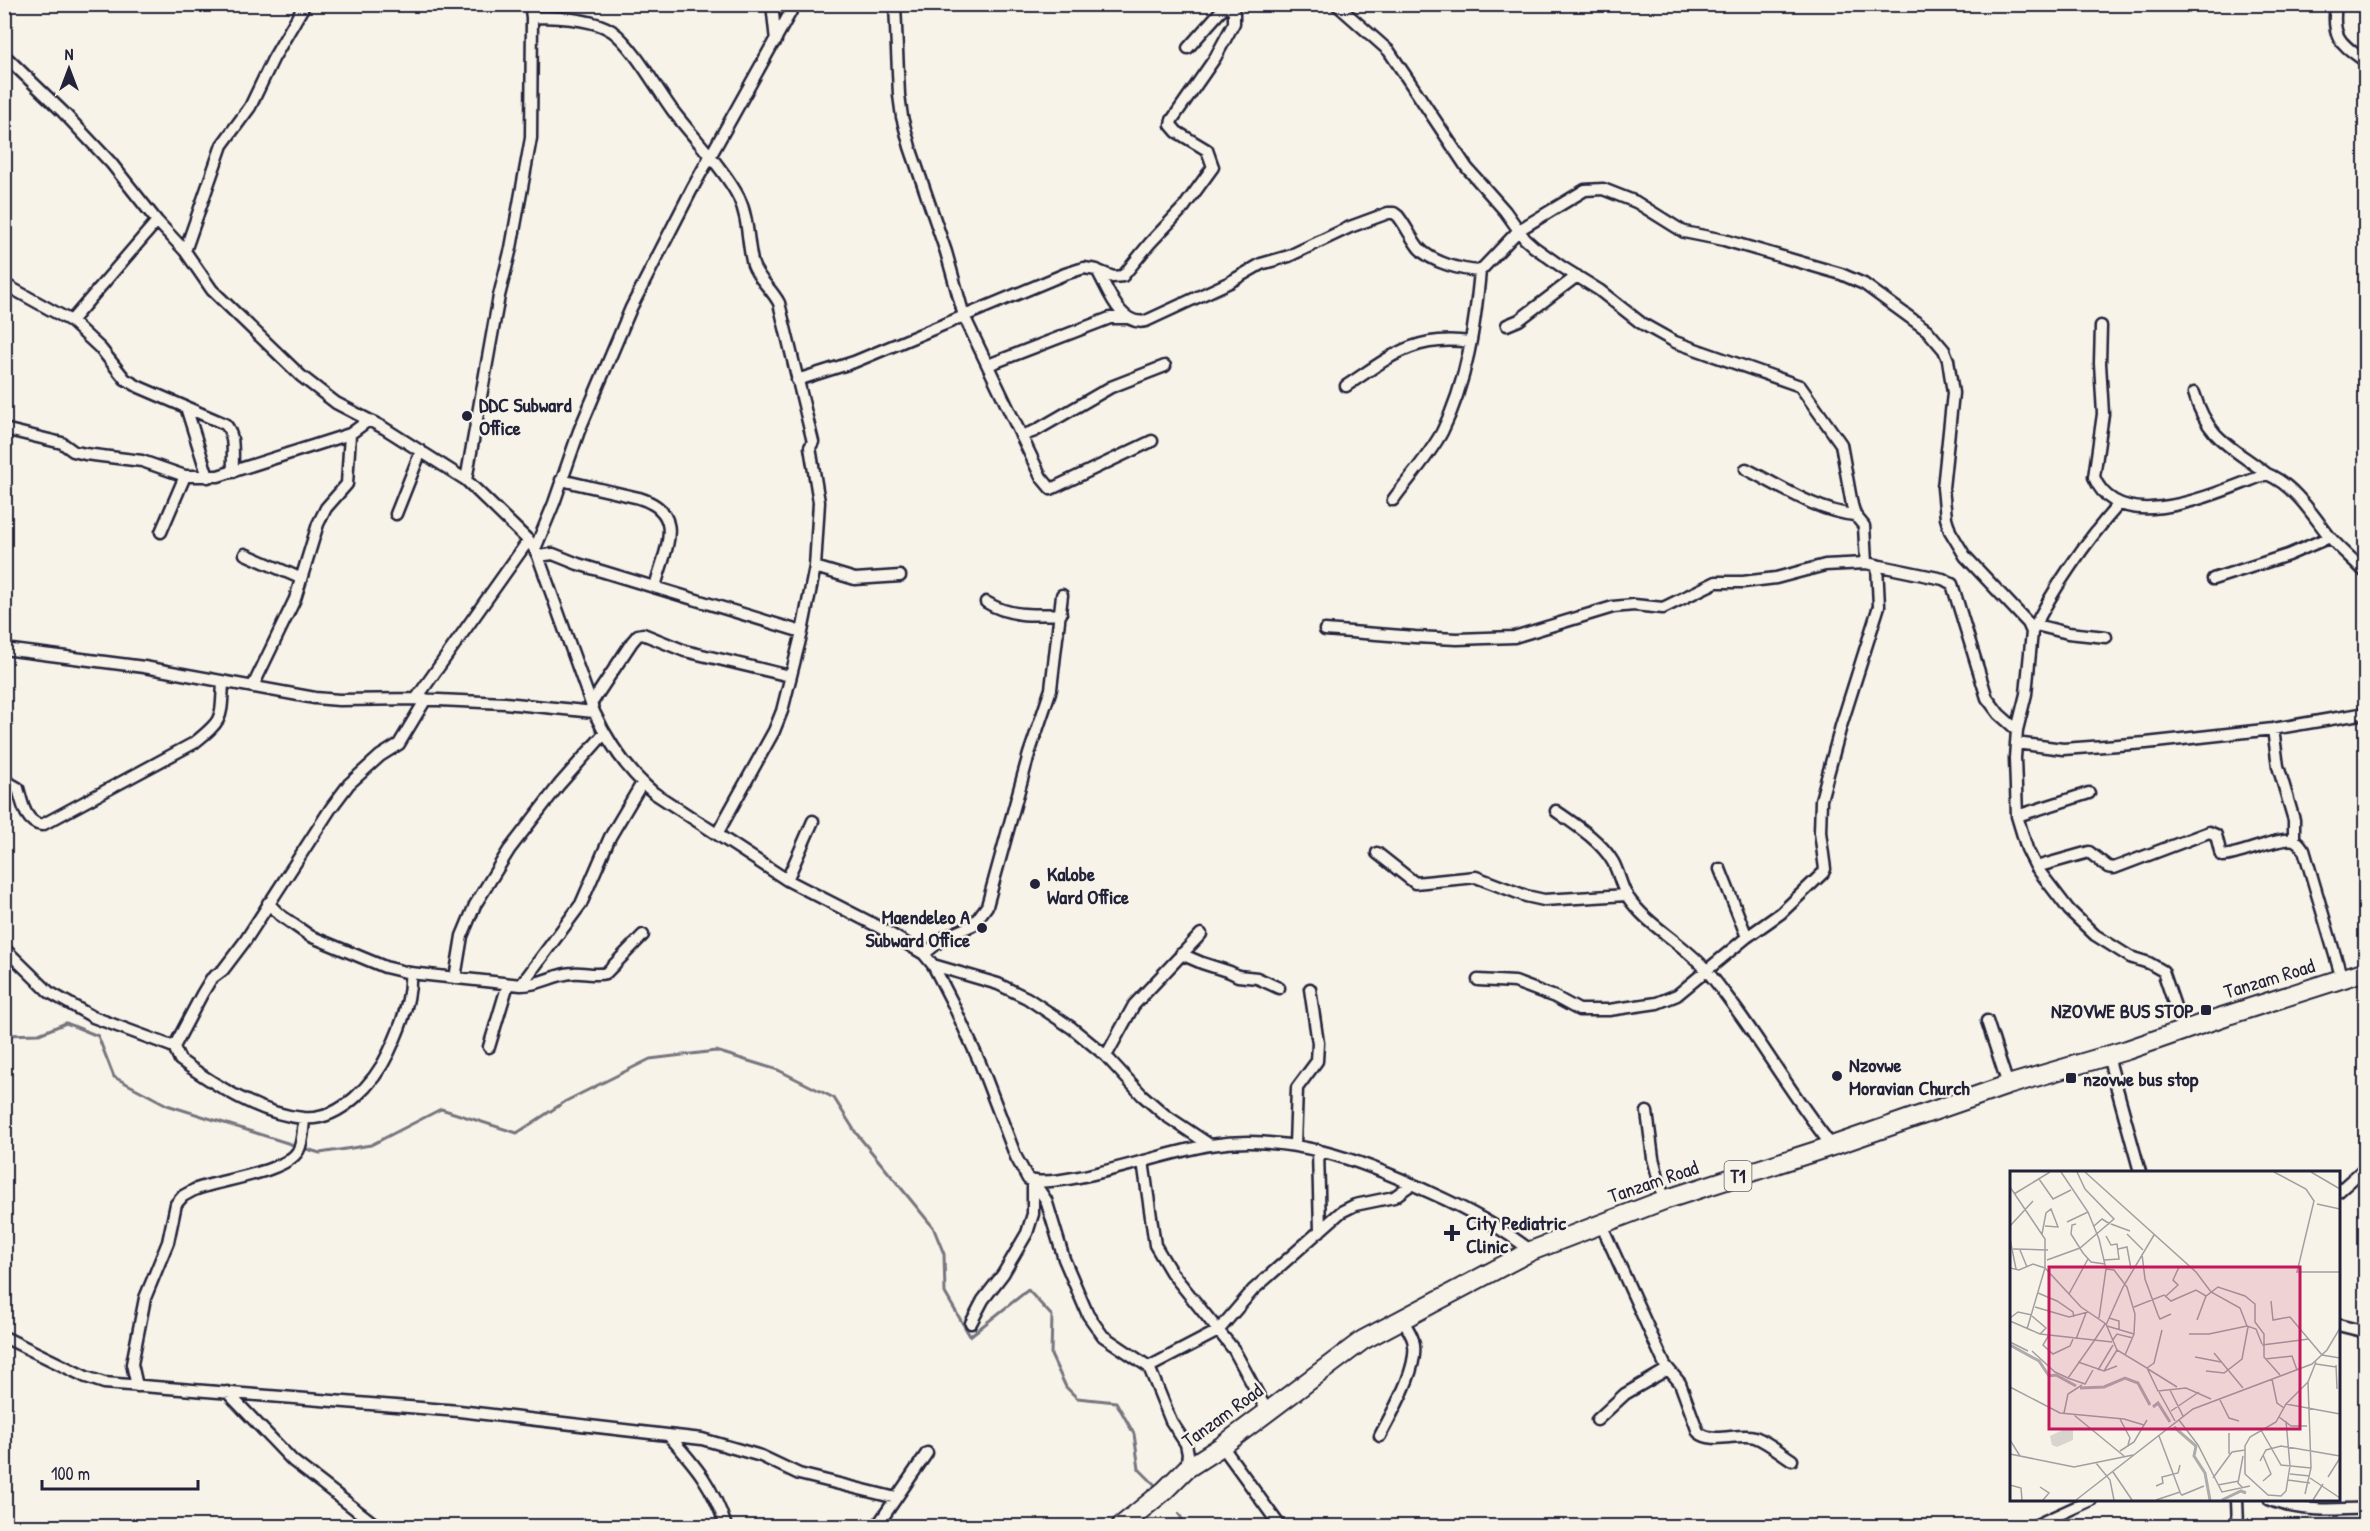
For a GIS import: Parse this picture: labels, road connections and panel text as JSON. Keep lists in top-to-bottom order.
{
  "streets": {
    "highway": ["Tanzam Road", "T1"]
  },
  "places": {
    "other": [
      "DDC Subward Office",
      "Kalobe Ward Office",
      "Maendeleo A Subward Office",
      "Nzovwe Moravian Church"
    ],
    "transit": ["NZOVWE BUS STOP", "nzovwe bus stop"],
    "health": ["City Pediatric Clinic"]
  },
  "scale_bar": "100 m",
  "north": "top"
}
